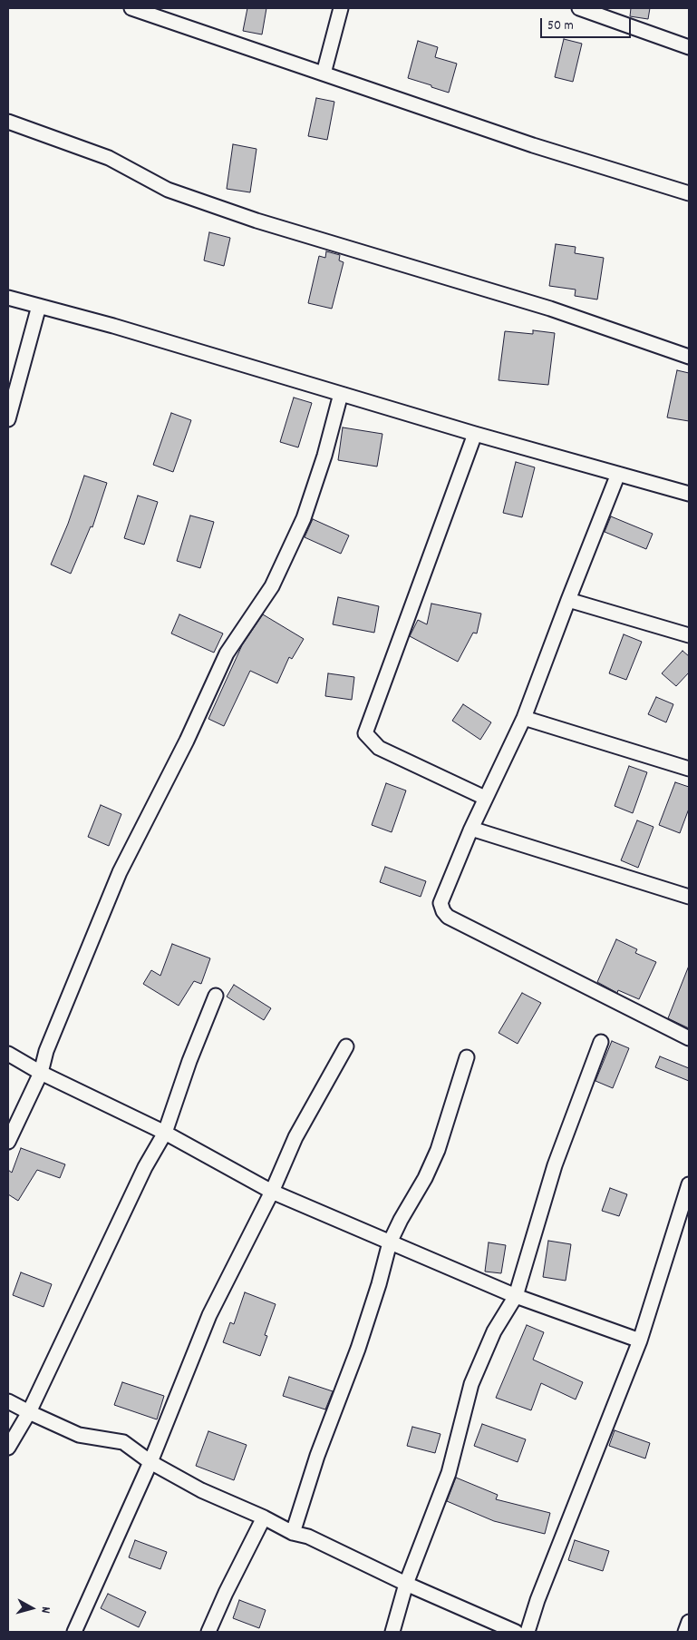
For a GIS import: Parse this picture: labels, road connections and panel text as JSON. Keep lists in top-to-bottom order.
{
  "scale_bar": "50 m",
  "north": "right"
}
